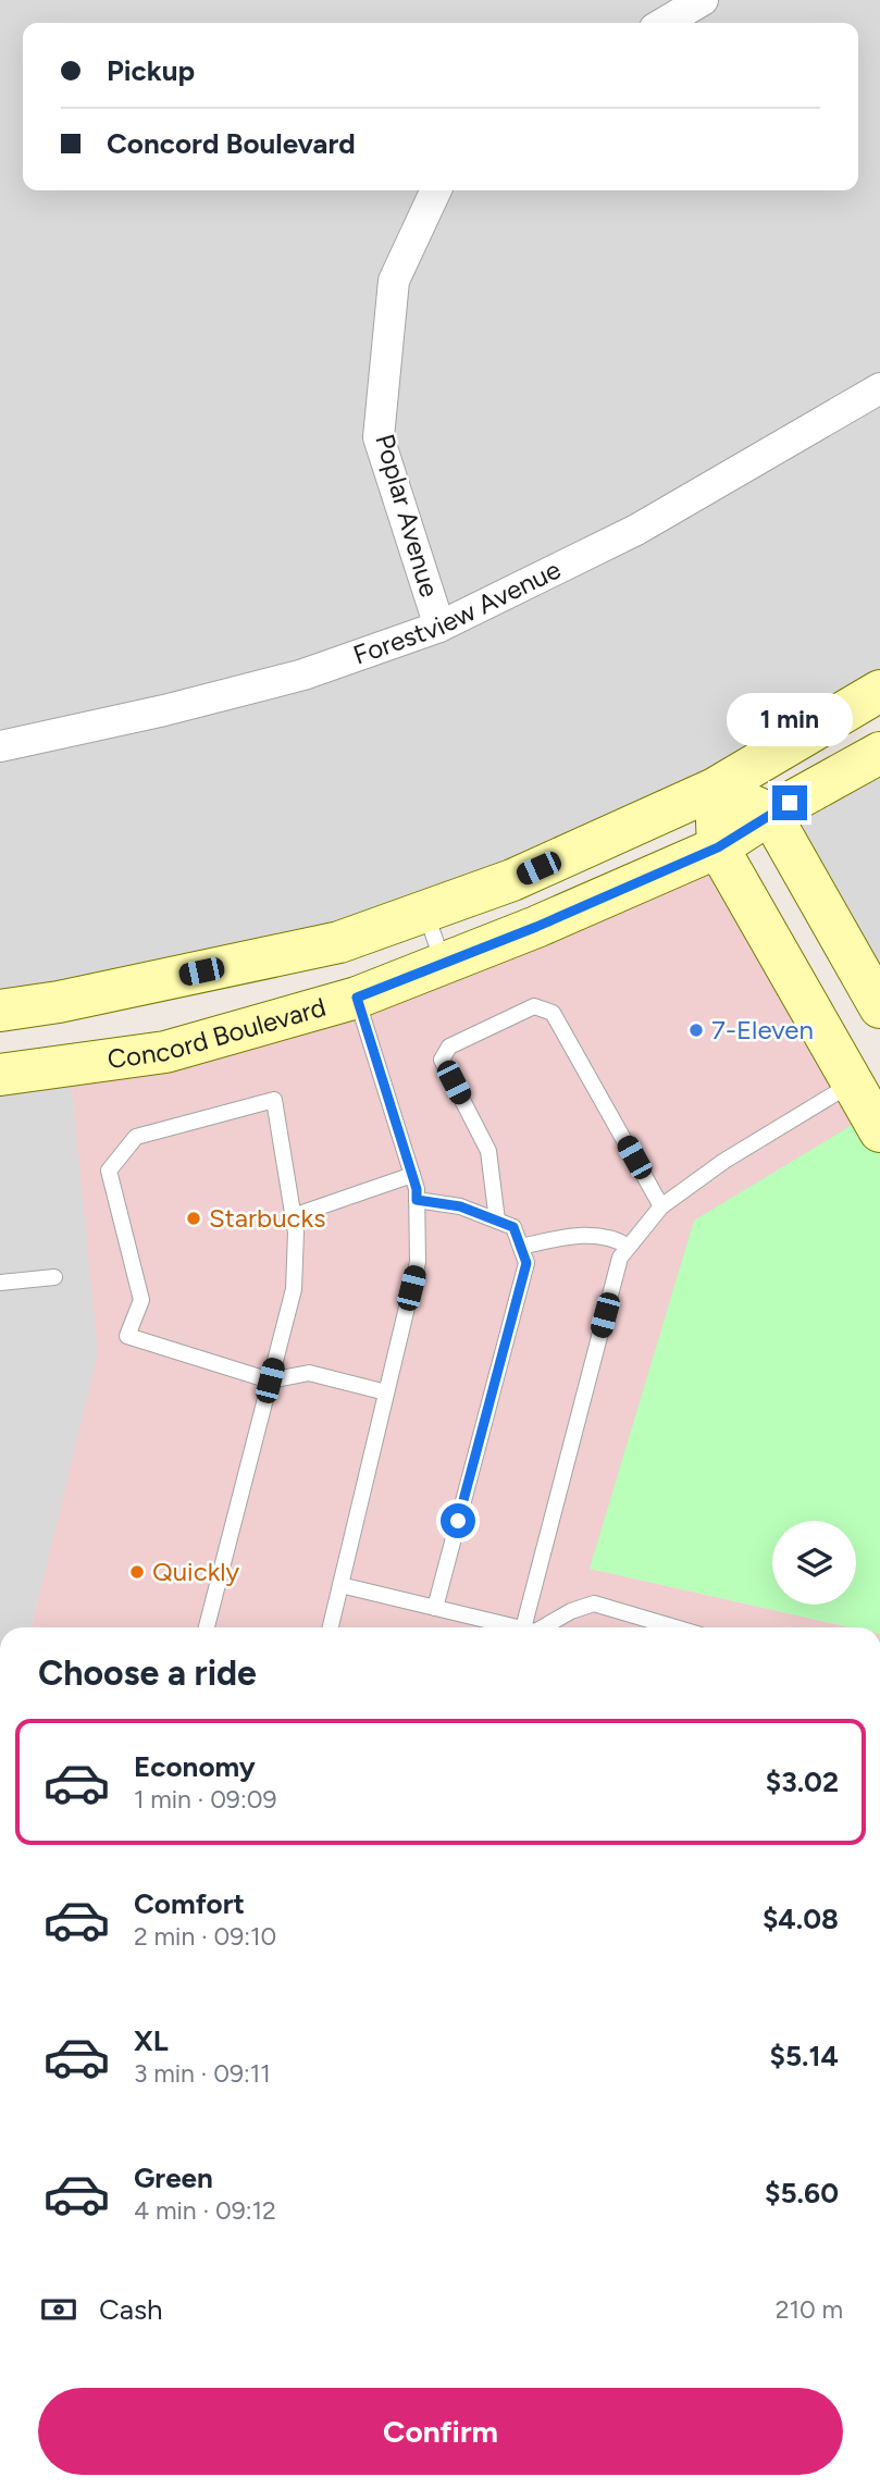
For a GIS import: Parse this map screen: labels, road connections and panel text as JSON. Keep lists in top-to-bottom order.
{
  "streets": {
    "street": ["Poplar Avenue", "Forestview Avenue", "Concord Boulevard"]
  },
  "crossings": [
    ["Poplar Avenue", "Forestview Avenue"]
  ],
  "places": ["7-Eleven", "Starbucks", "Quickly"],
  "page": {
    "banner": ["Pickup", "Concord Boulevard"],
    "bubble": "1 min",
    "heading": "Choose a ride",
    "list": [
      {
        "name": "Economy",
        "note": "1 min · 09:09",
        "value": "$3.02"
      },
      {
        "name": "Comfort",
        "note": "2 min · 09:10",
        "value": "$4.08"
      },
      {
        "name": "XL",
        "note": "3 min · 09:11",
        "value": "$5.14"
      },
      {
        "name": "Green",
        "note": "4 min · 09:12",
        "value": "$5.60"
      }
    ],
    "pay": ["Cash", "210 m"],
    "buttons": "Confirm"
  }
}
